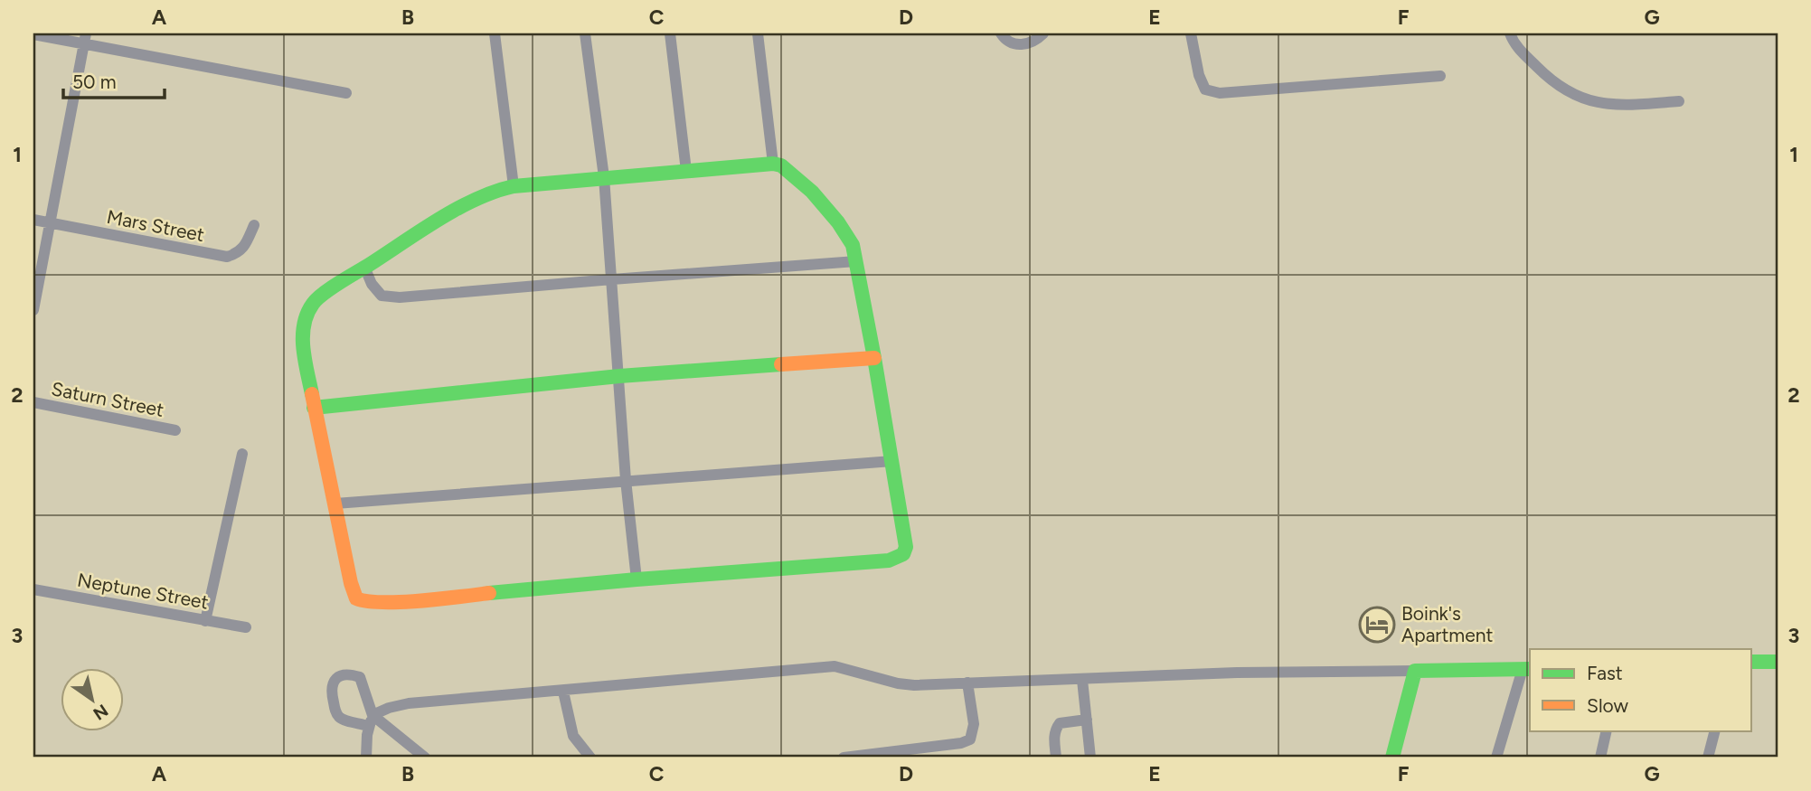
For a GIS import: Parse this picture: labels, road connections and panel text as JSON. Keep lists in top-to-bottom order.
{
  "streets": {
    "street": ["Mars Street", "Saturn Street", "Neptune Street"]
  },
  "places": {
    "hotel": ["Boink's Apartment"]
  },
  "legend": ["Fast", "Slow"],
  "scale_bar": "50 m",
  "north": "bottom right",
  "grid": {
    "columns": [
      "A",
      "B",
      "C",
      "D",
      "E",
      "F",
      "G"
    ],
    "rows": ["1", "2", "3"]
  }
}
